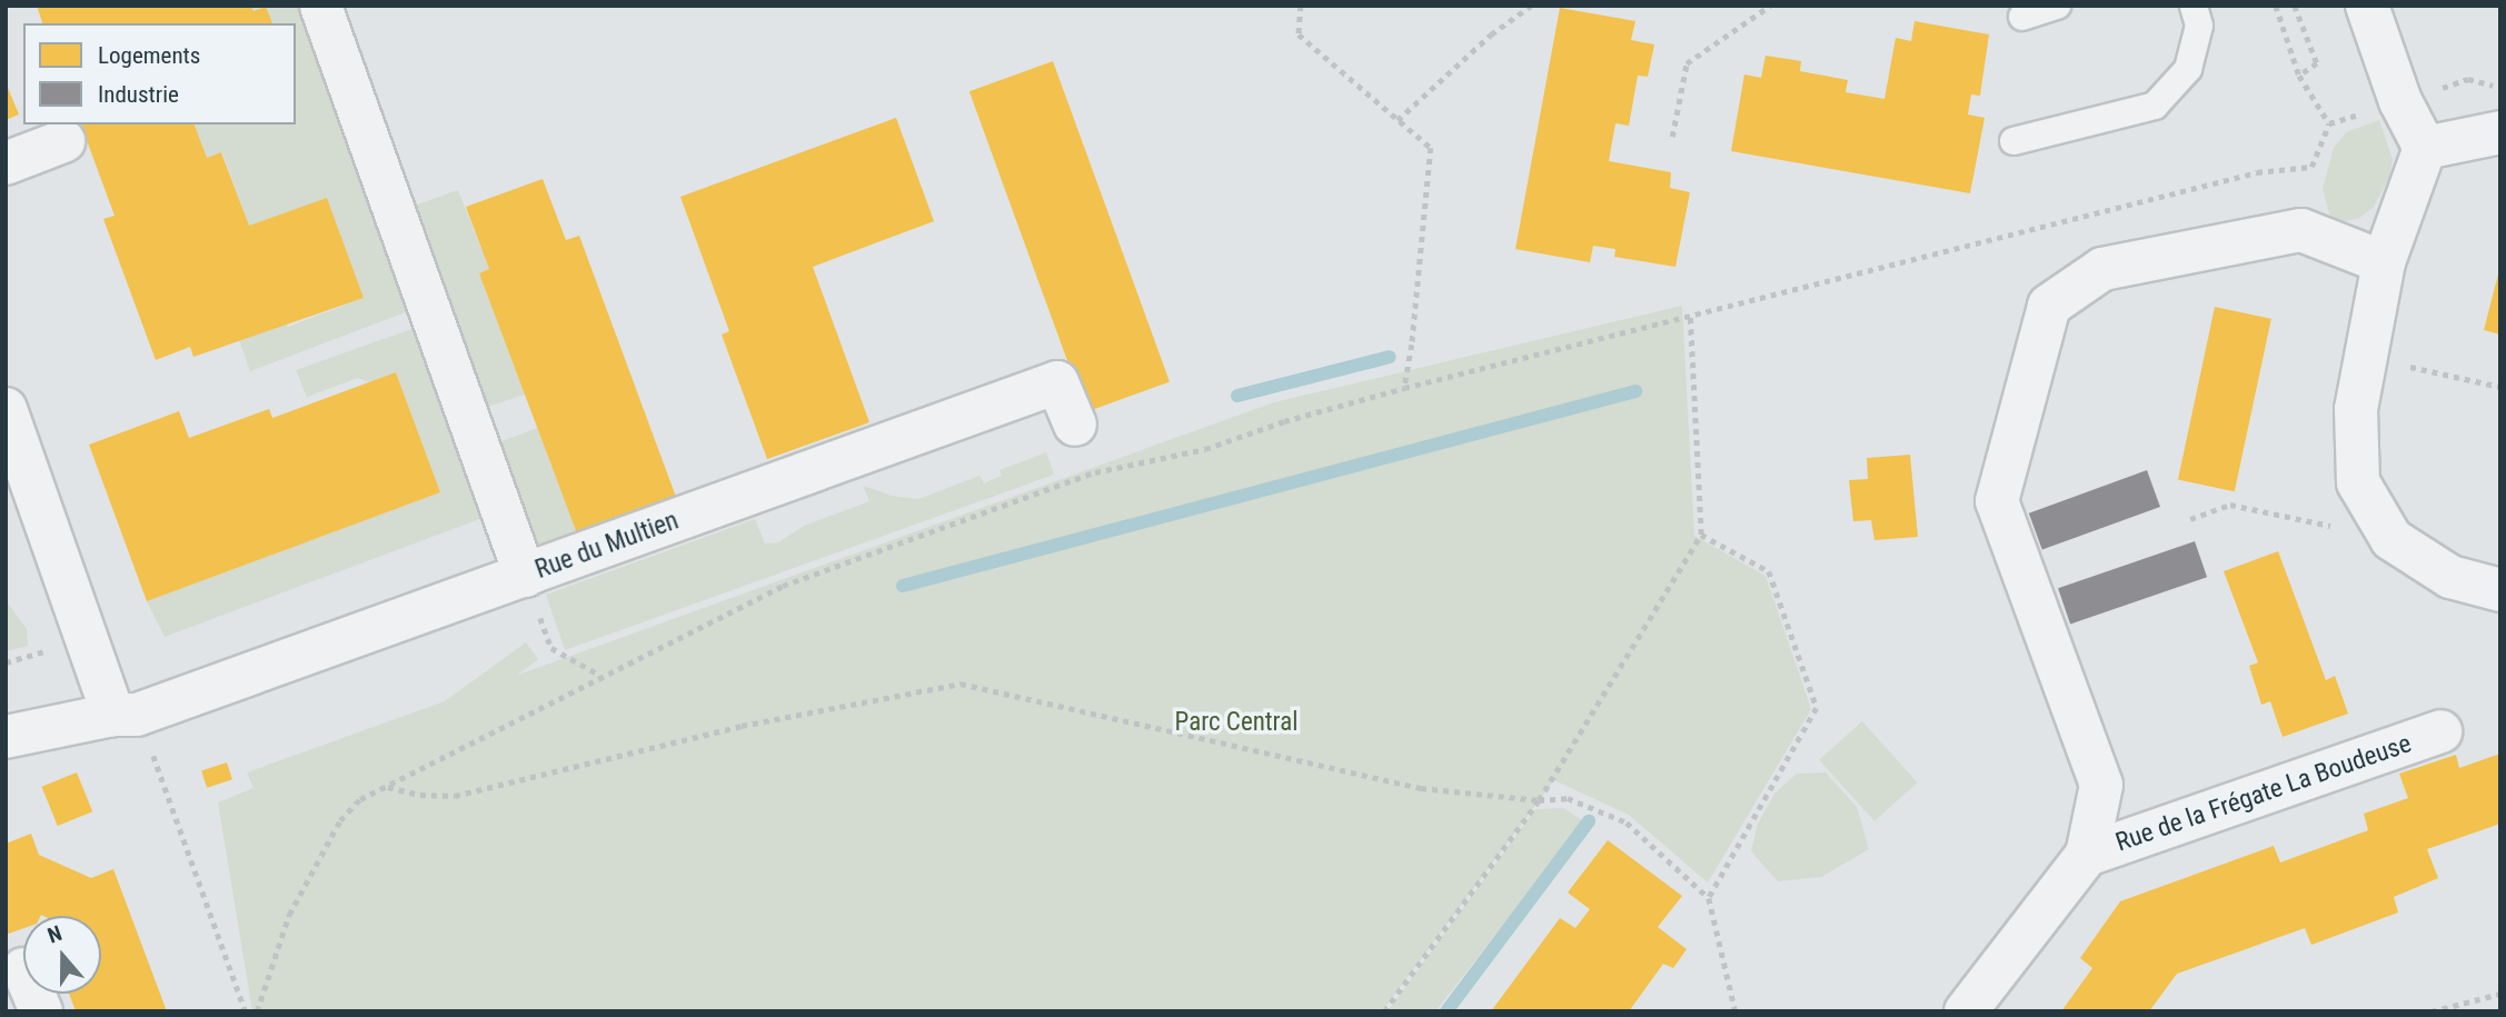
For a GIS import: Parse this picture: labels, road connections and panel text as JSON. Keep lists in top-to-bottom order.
{
  "streets": {
    "street": ["Rue du Multien", "Rue de la Frégate La Boudeuse"]
  },
  "parks": ["Parc Central"],
  "legend": ["Logements", "Industrie"],
  "north": "top"
}
